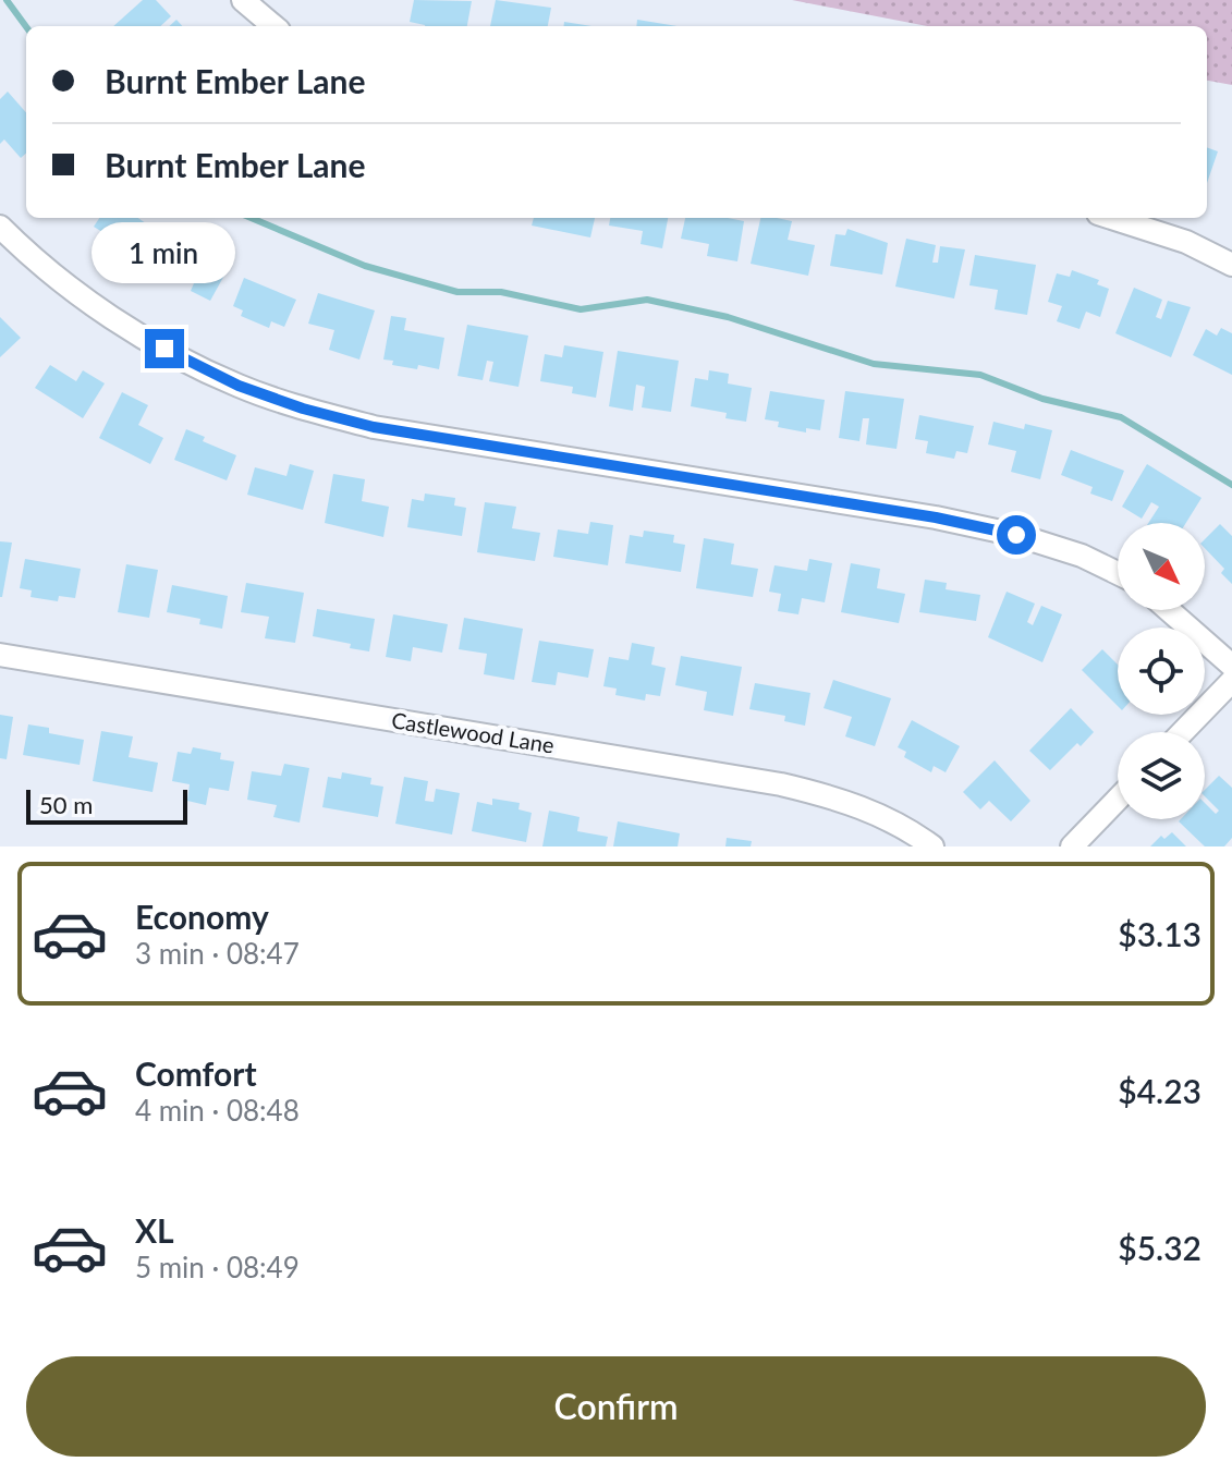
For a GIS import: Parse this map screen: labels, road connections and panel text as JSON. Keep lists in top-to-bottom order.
{
  "streets": {
    "street": ["Castlewood Lane"]
  },
  "scale_bar": "50 m",
  "north": "bottom right",
  "page": {
    "banner": ["Burnt Ember Lane", "Burnt Ember Lane"],
    "bubble": "1 min",
    "scale": "50 m",
    "list": [
      {
        "name": "Economy",
        "note": "3 min · 08:47",
        "value": "$3.13"
      },
      {
        "name": "Comfort",
        "note": "4 min · 08:48",
        "value": "$4.23"
      },
      {
        "name": "XL",
        "note": "5 min · 08:49",
        "value": "$5.32"
      }
    ],
    "buttons": "Confirm"
  }
}
